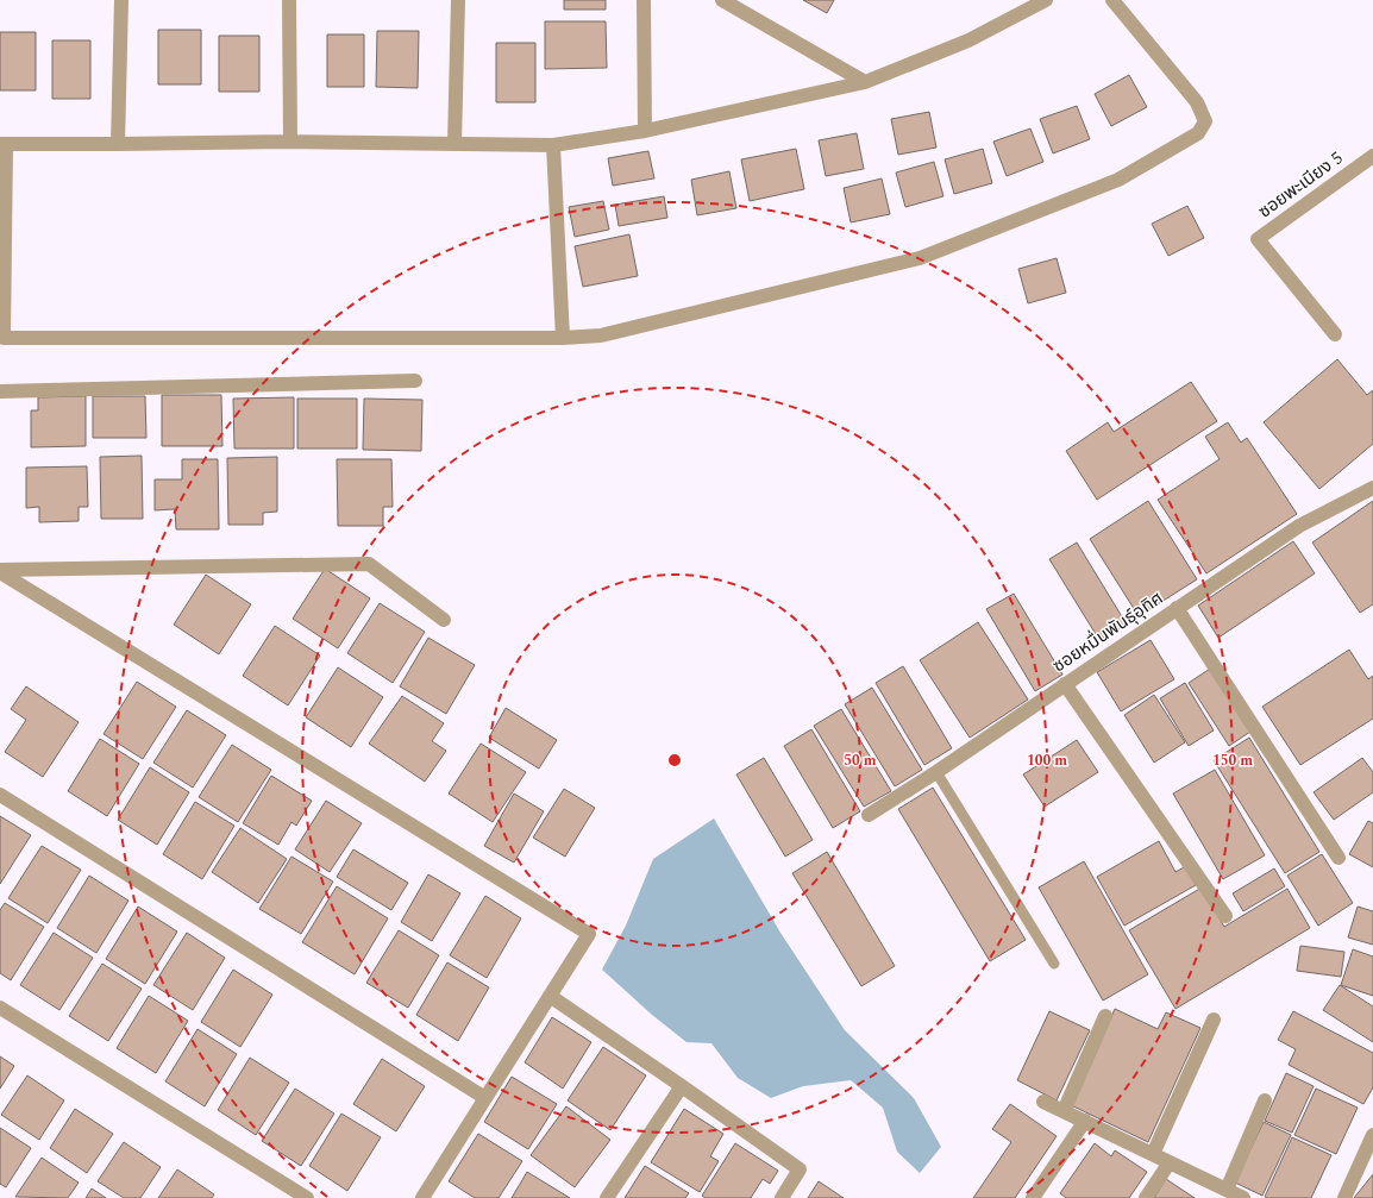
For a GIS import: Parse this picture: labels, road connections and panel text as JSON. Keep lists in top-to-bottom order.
{
  "streets": {
    "street": ["ซอยพะเนียง 5", "ซอยหมื่นพันธุ์อุทิศ"]
  },
  "rings": ["50 m", "100 m", "150 m"]
}
